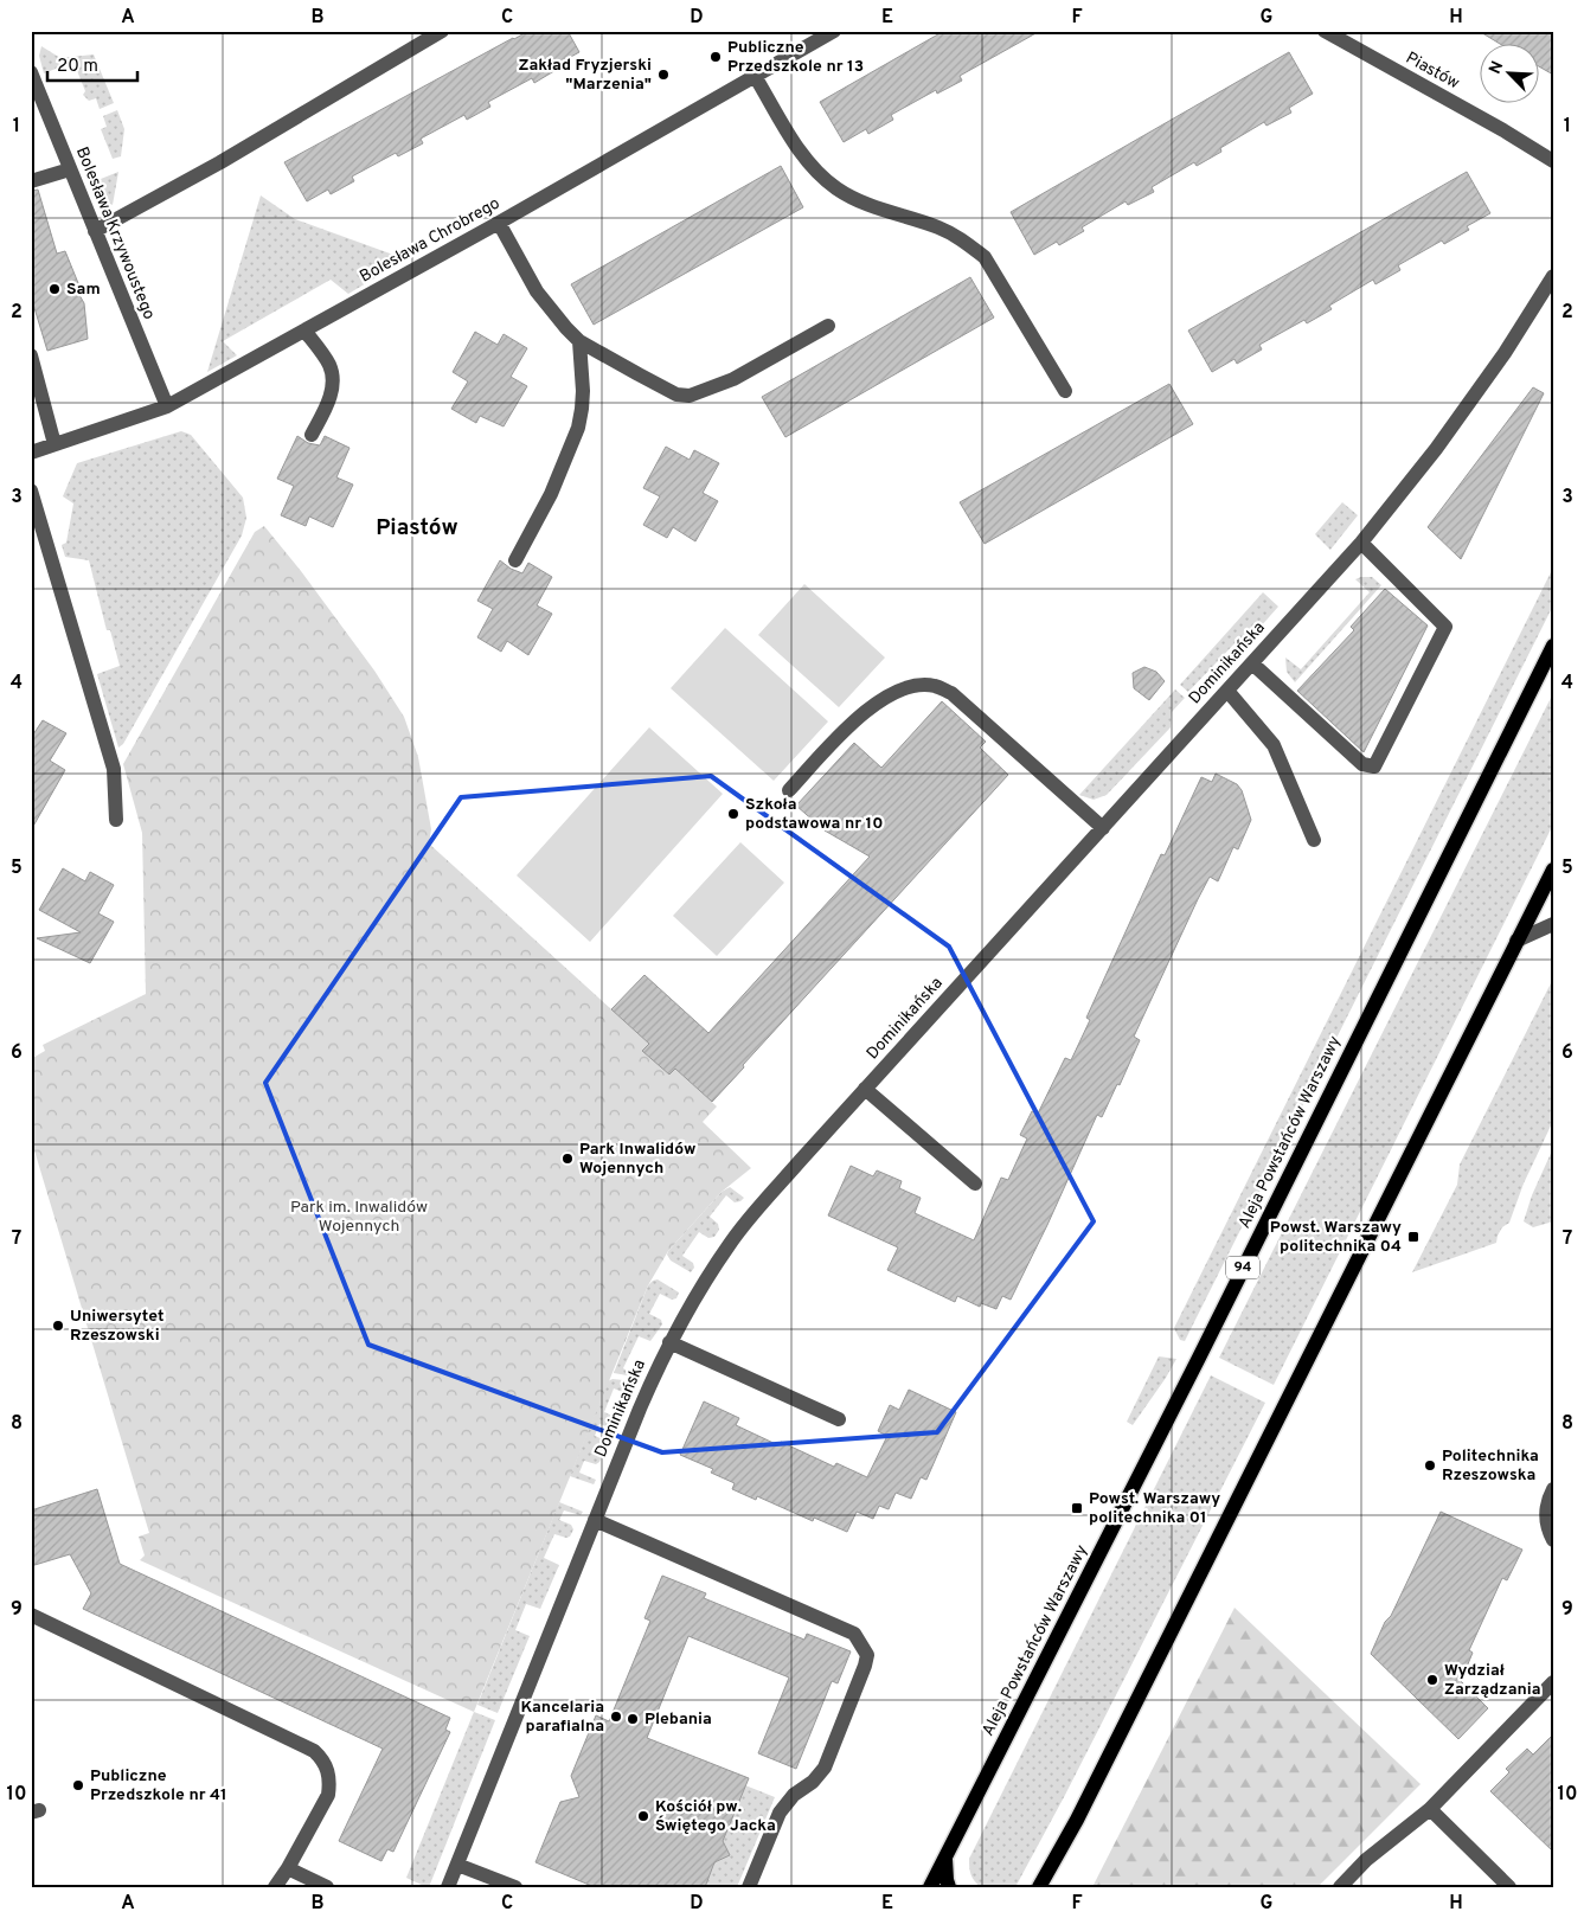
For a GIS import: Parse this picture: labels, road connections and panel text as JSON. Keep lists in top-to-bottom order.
{
  "streets": {
    "main road": ["Aleja Powstańców Warszawy", "94"],
    "street": [
      "Piastów",
      "Bolesława Krzywoustego",
      "Bolesława Chrobrego",
      "Dominikańska"
    ]
  },
  "crossings": [
    ["Bolesława Krzywoustego", "Bolesława Chrobrego"]
  ],
  "districts": ["Piastów"],
  "parks": ["Park im. Inwalidów Wojennych"],
  "places": {
    "other": [
      "Publiczne Przedszkole nr 13",
      "Zakład Fryzjerski \"Marzenia\"",
      "Sam",
      "Szkoła podstawowa nr 10",
      "Park Inwalidów Wojennych",
      "Uniwersytet Rzeszowski",
      "Politechnika Rzeszowska",
      "Wydział Zarządzania",
      "Kancelaria parafialna",
      "Plebania",
      "Publiczne Przedszkole nr 41",
      "Kościół pw. Świętego Jacka"
    ],
    "transit": ["Powst. Warszawy politechnika 04", "Powst. Warszawy politechnika 01"]
  },
  "scale_bar": "20 m",
  "north": "top left",
  "grid": {
    "columns": [
      "A",
      "B",
      "C",
      "D",
      "E",
      "F",
      "G",
      "H"
    ],
    "rows": [
      "1",
      "2",
      "3",
      "4",
      "5",
      "6",
      "7",
      "8",
      "9",
      "10"
    ]
  }
}
